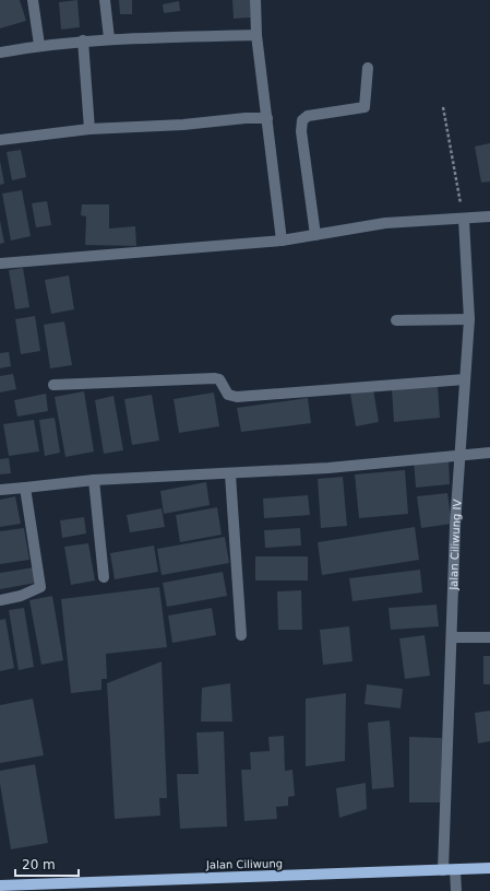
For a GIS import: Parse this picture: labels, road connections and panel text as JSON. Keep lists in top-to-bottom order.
{
  "streets": {
    "main road": ["Jalan Ciliwung"],
    "street": ["Jalan Ciliwung IV"]
  },
  "crossings": [
    ["Jalan Ciliwung IV", "Jalan Ciliwung"]
  ],
  "scale_bar": "20 m"
}
